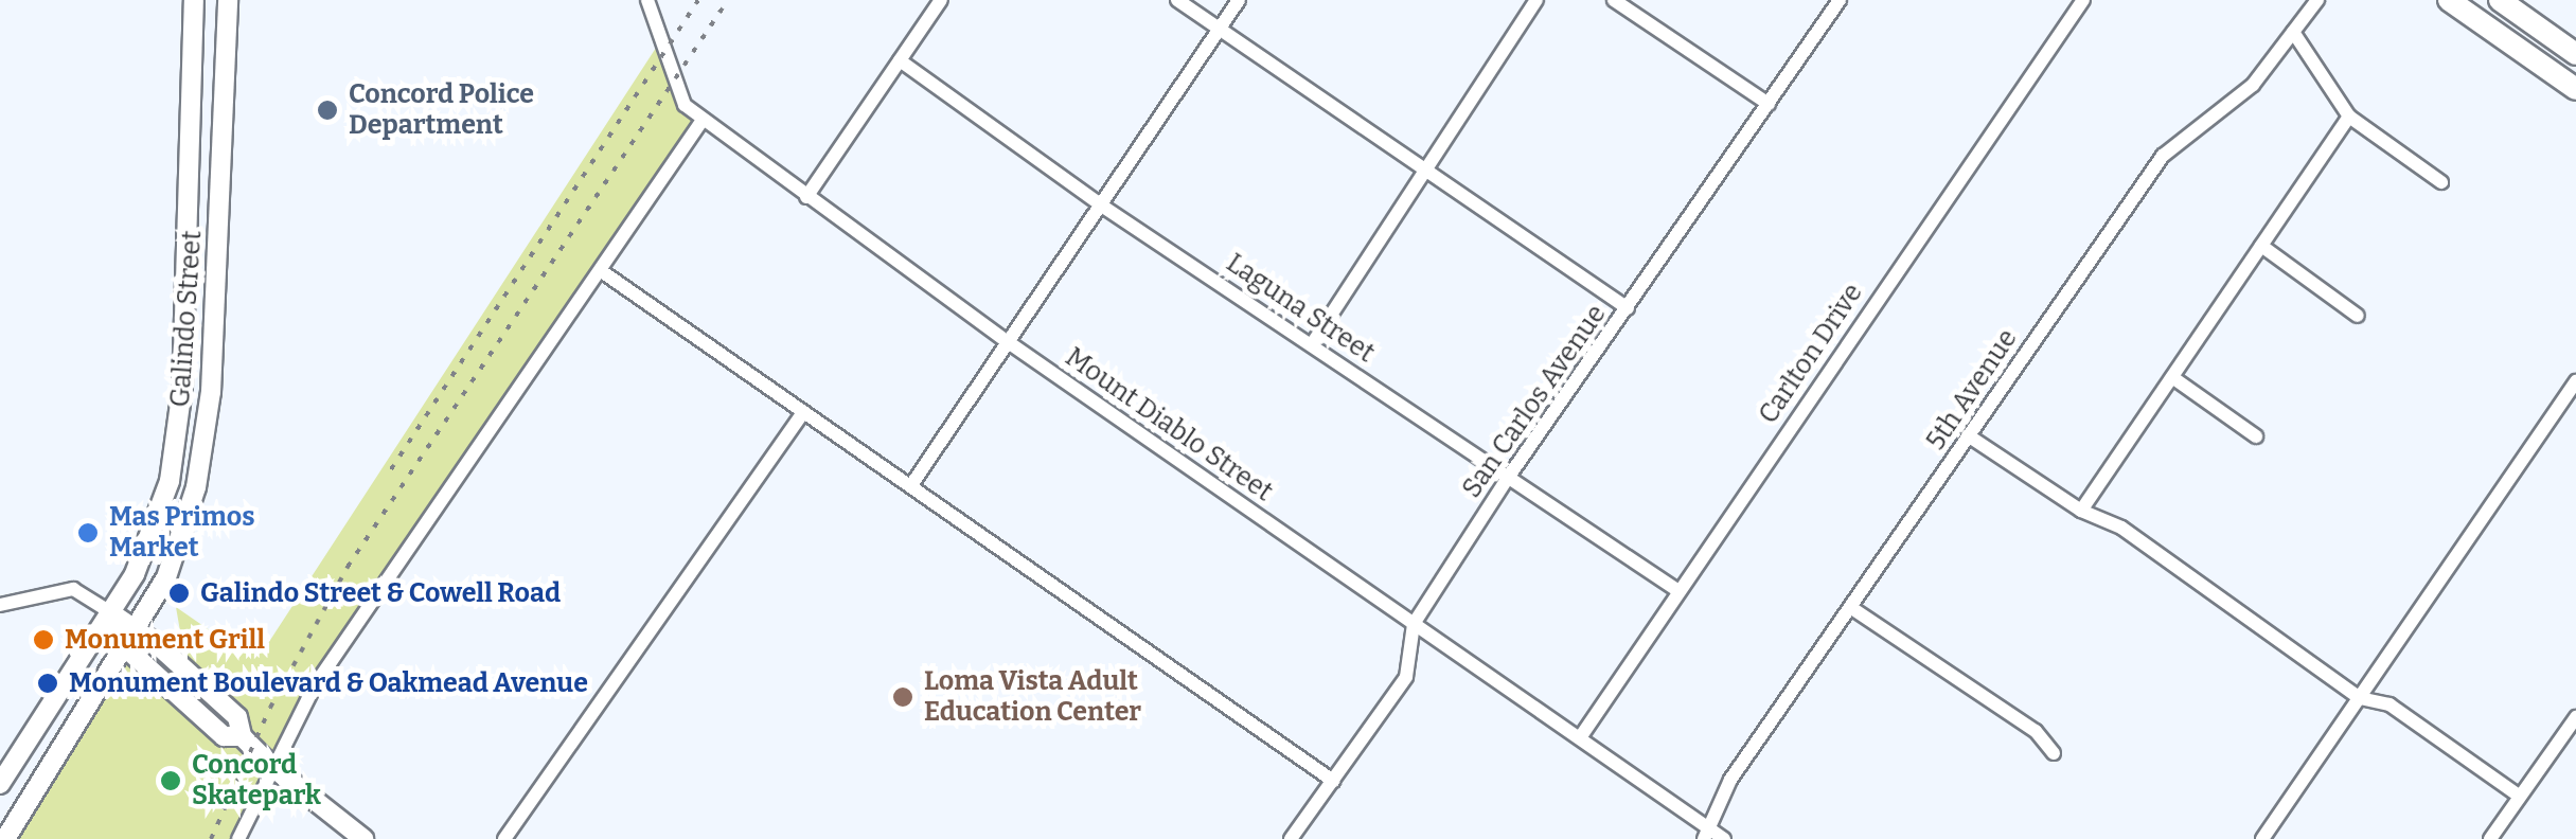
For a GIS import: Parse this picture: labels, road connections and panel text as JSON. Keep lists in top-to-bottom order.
{
  "streets": {
    "main road": ["Galindo Street"],
    "street": [
      "Laguna Street",
      "Carlton Drive",
      "5th Avenue",
      "San Carlos Avenue",
      "Mount Diablo Street"
    ]
  },
  "crossings": [
    ["Laguna Street", "Carlton Drive"],
    ["Laguna Street", "San Carlos Avenue"],
    ["Carlton Drive", "Mount Diablo Street"],
    ["5th Avenue", "Mount Diablo Street"],
    ["San Carlos Avenue", "Mount Diablo Street"]
  ],
  "places": [
    "Concord Police Department",
    "Mas Primos Market",
    "Galindo Street & Cowell Road",
    "Monument Grill",
    "Monument Boulevard & Oakmead Avenue",
    "Loma Vista Adult Education Center",
    "Concord Skatepark"
  ]
}
